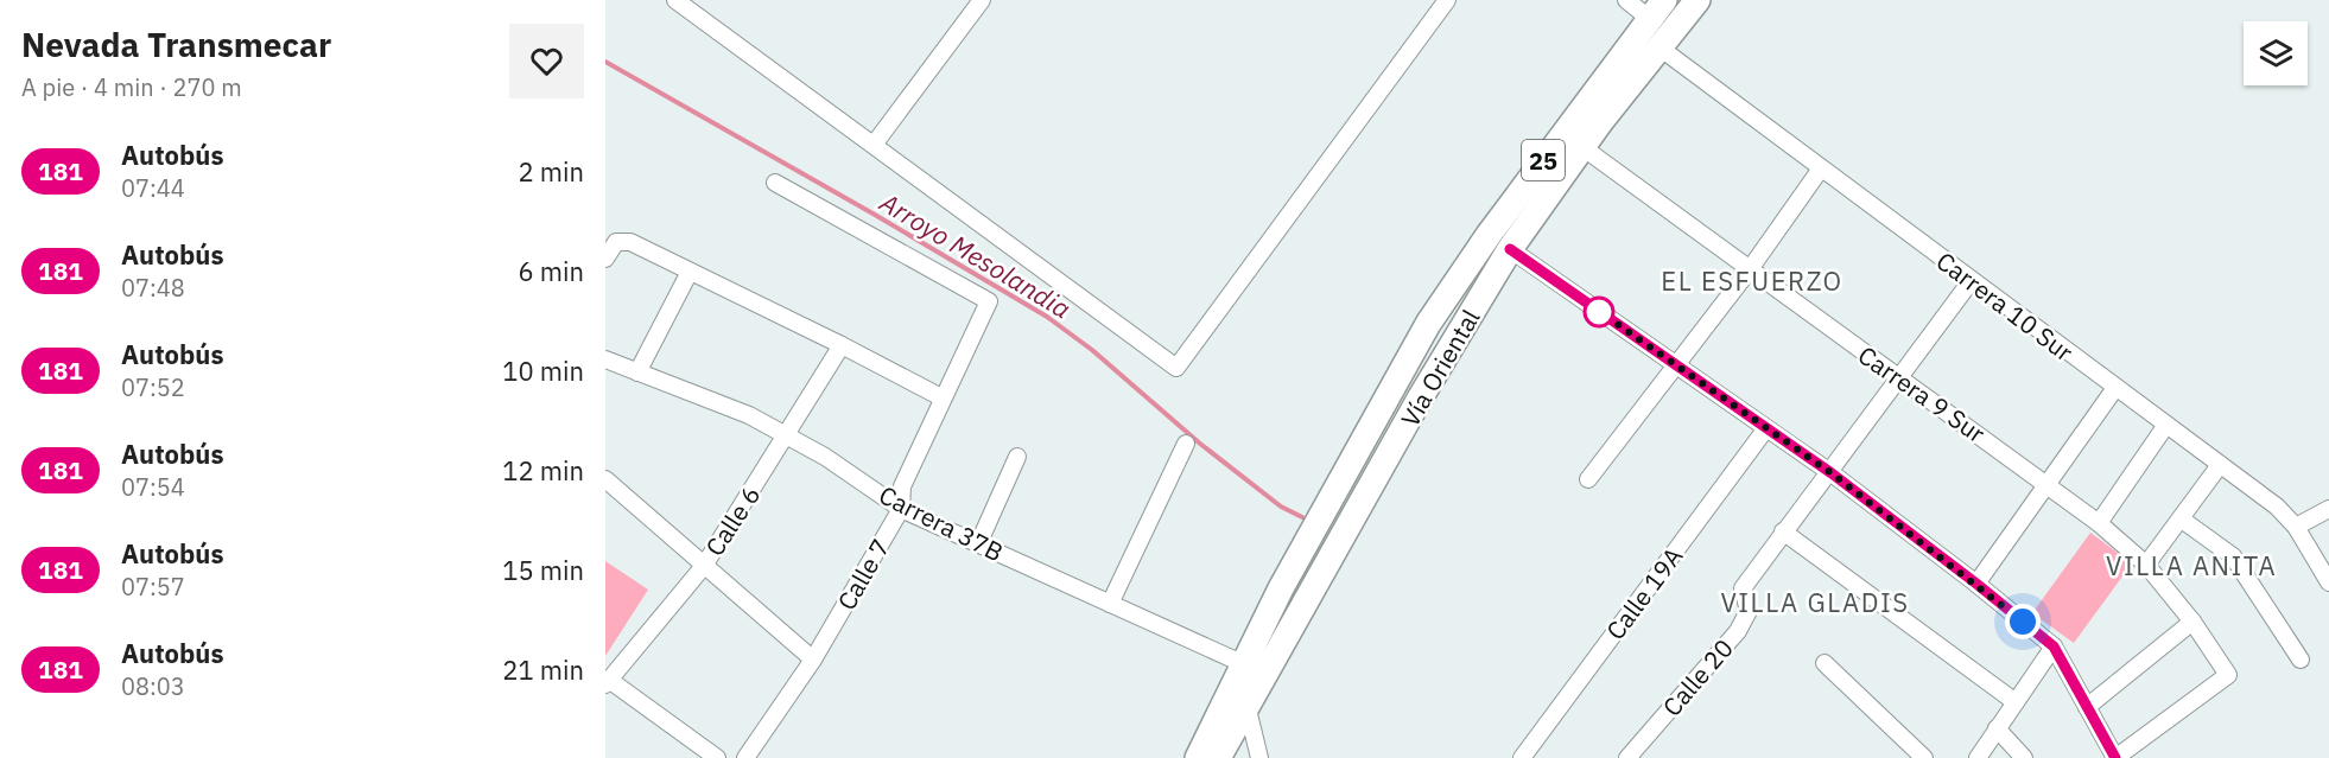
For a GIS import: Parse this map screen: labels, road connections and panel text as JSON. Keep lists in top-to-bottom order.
{
  "streets": {
    "highway": ["25", "Vía Oriental"],
    "street": [
      "Carrera 10 Sur",
      "Carrera 9 Sur",
      "Calle 6",
      "Carrera 37B",
      "Calle 7",
      "Calle 19A",
      "Calle 20"
    ]
  },
  "crossings": [
    ["Carrera 10 Sur", "Vía Oriental"],
    ["Carrera 10 Sur", "Calle 20"],
    ["Vía Oriental", "Carrera 9 Sur"],
    ["Vía Oriental", "Carrera 37B"],
    ["Carrera 9 Sur", "Calle 20"],
    ["Calle 6", "Carrera 37B"],
    ["Carrera 37B", "Calle 7"]
  ],
  "districts": ["EL ESFUERZO", "VILLA ANITA", "VILLA GLADIS"],
  "water": ["Arroyo Mesolandia"],
  "lines": ["bus line 181"],
  "page": {
    "heading": ["Nevada Transmecar", "A pie · 4 min · 270 m"],
    "list": [
      {
        "mark": "181",
        "name": "Autobús",
        "note": "07:44",
        "value": "2 min"
      },
      {
        "mark": "181",
        "name": "Autobús",
        "note": "07:48",
        "value": "6 min"
      },
      {
        "mark": "181",
        "name": "Autobús",
        "note": "07:52",
        "value": "10 min"
      },
      {
        "mark": "181",
        "name": "Autobús",
        "note": "07:54",
        "value": "12 min"
      },
      {
        "mark": "181",
        "name": "Autobús",
        "note": "07:57",
        "value": "15 min"
      },
      {
        "mark": "181",
        "name": "Autobús",
        "note": "08:03",
        "value": "21 min"
      }
    ]
  }
}
